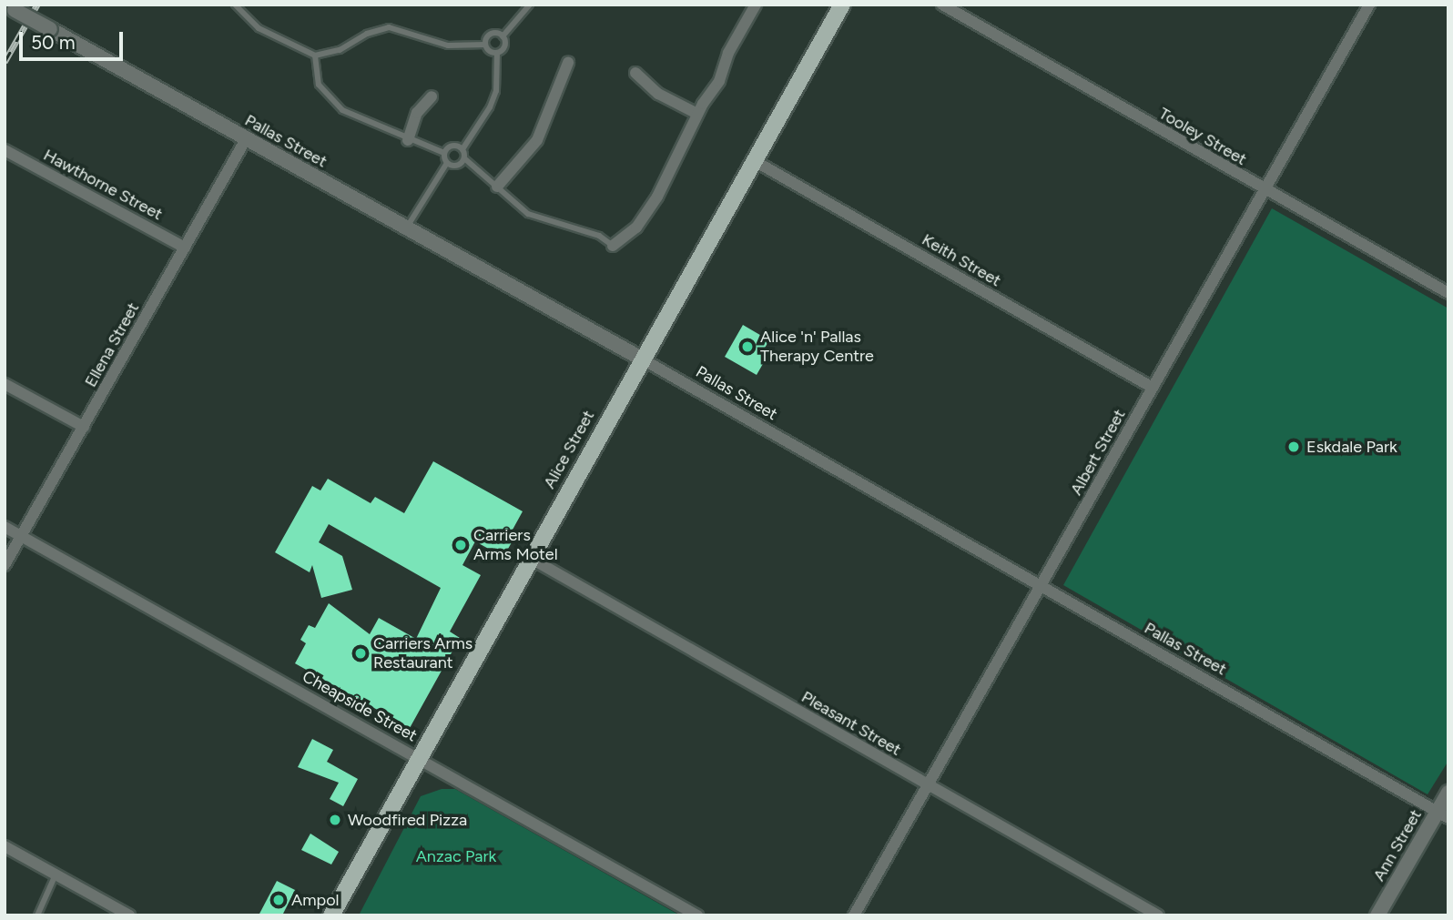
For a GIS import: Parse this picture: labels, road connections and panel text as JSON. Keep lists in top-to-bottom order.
{
  "streets": {
    "main road": ["Alice Street"],
    "street": [
      "Tooley Street",
      "Pallas Street",
      "Hawthorne Street",
      "Keith Street",
      "Ellena Street",
      "Albert Street",
      "Cheapside Street",
      "Pleasant Street",
      "Ann Street"
    ]
  },
  "crossings": [
    ["Tooley Street", "Albert Street"],
    ["Pallas Street", "Ellena Street"],
    ["Pallas Street", "Alice Street"],
    ["Pallas Street", "Albert Street"],
    ["Pallas Street", "Ann Street"],
    ["Hawthorne Street", "Ellena Street"],
    ["Keith Street", "Alice Street"],
    ["Keith Street", "Albert Street"],
    ["Ellena Street", "Cheapside Street"],
    ["Alice Street", "Cheapside Street"],
    ["Alice Street", "Pleasant Street"],
    ["Albert Street", "Pleasant Street"]
  ],
  "parks": ["Anzac Park"],
  "places": [
    "Alice 'n' Pallas Therapy Centre",
    "Eskdale Park",
    "Carriers Arms Motel",
    "Carriers Arms Restaurant",
    "Woodfired Pizza",
    "Ampol"
  ],
  "scale_bar": "50 m"
}
